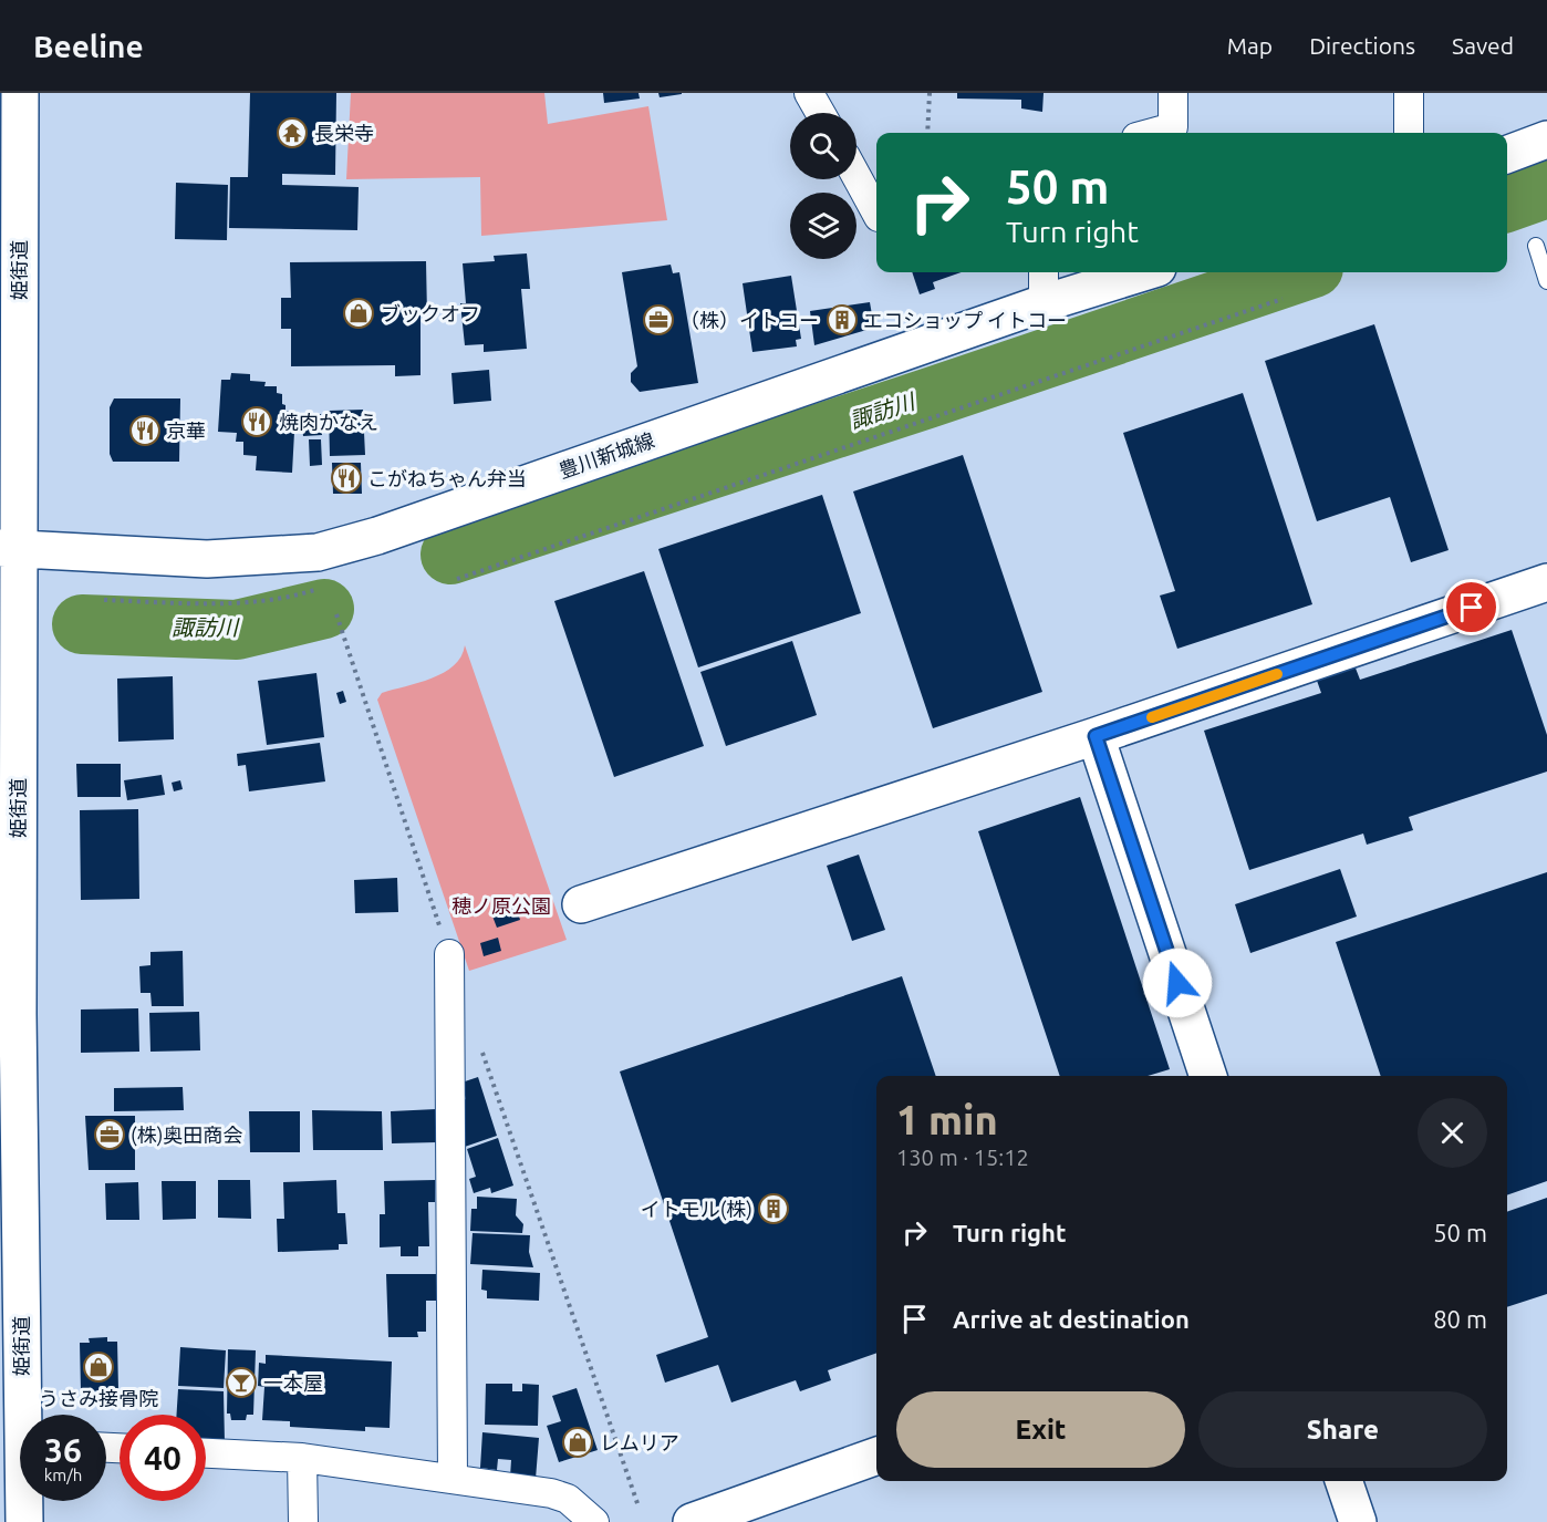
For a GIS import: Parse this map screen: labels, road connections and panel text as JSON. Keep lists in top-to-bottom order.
{
  "streets": {
    "main road": ["姫街道", "豊川新城線"]
  },
  "crossings": [
    ["姫街道", "豊川新城線"]
  ],
  "water": ["諏訪川"],
  "parks": ["穂ノ原公園"],
  "places": {
    "temple": ["長栄寺"],
    "shop": ["ブックオフ", "うさみ接骨院", "レムリア"],
    "office": ["（株）イトコー", "(株)奥田商会"],
    "building": ["エコショップ イトコー", "イトモル(株)"],
    "restaurant": ["焼肉かなえ", "京華", "こがねちゃん弁当"],
    "bar": ["一本屋"]
  },
  "page": {
    "header": "Beeline",
    "nav": ["Map", "Directions", "Saved"],
    "turn": ["50 m", "Turn right"],
    "heading": ["1 min", "130 m · 15:12"],
    "list": [
      {
        "name": "Turn right",
        "value": "50 m"
      },
      {
        "name": "Arrive at destination",
        "value": "80 m"
      }
    ],
    "buttons": ["Exit", "Share"],
    "speed": "36 km/h",
    "limit": "40"
  }
}
